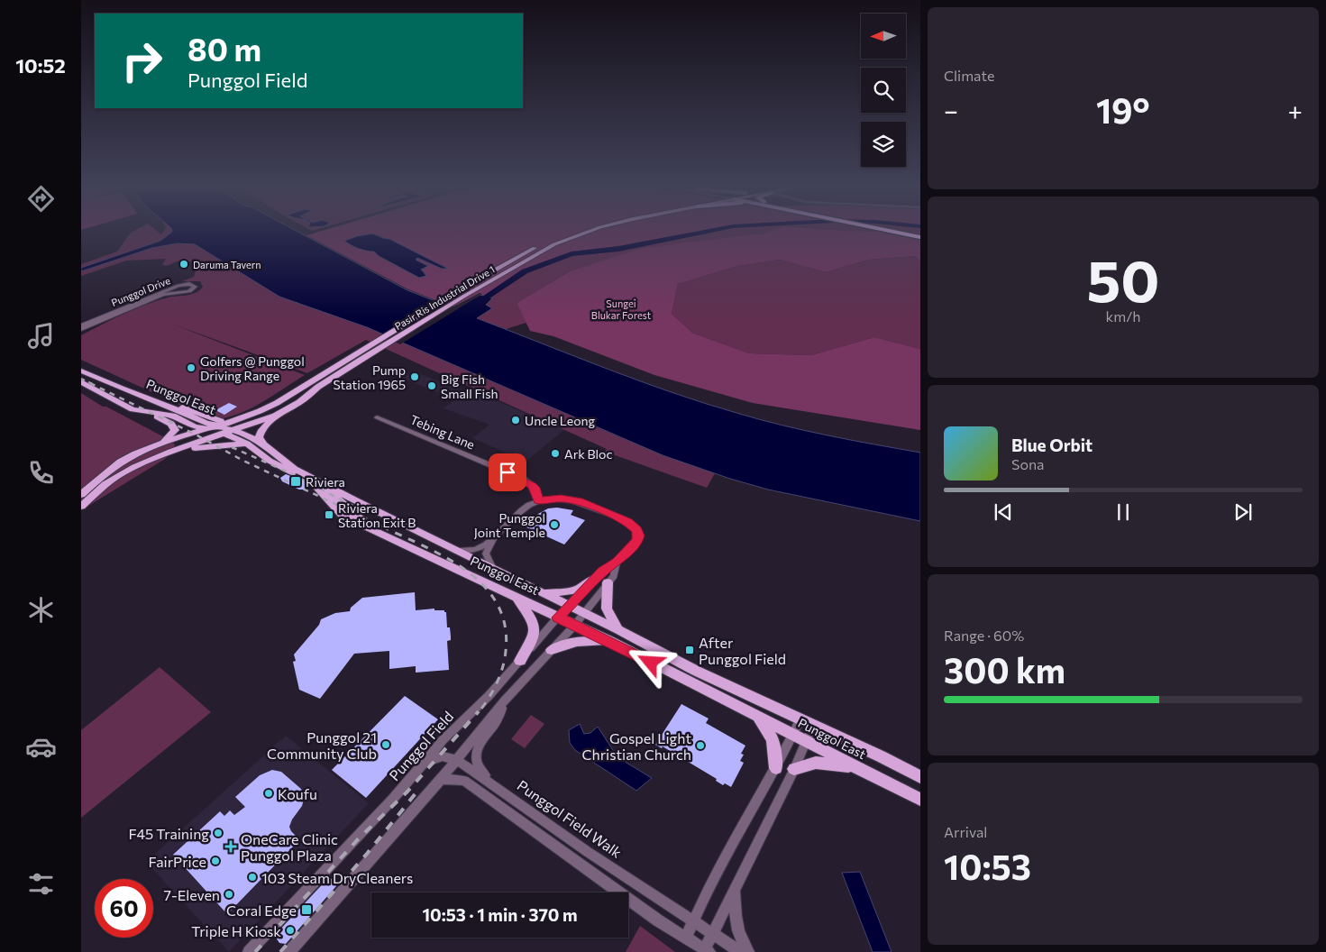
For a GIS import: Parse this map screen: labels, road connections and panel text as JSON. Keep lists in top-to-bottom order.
{
  "streets": {
    "main road": ["Pasir Ris Industrial Drive 1", "Punggol East"],
    "street": [
      "Punggol Drive",
      "Tebing Lane",
      "Punggol Field",
      "Punggol Field Walk"
    ]
  },
  "crossings": [
    ["Pasir Ris Industrial Drive 1", "Punggol East"],
    ["Punggol East", "Punggol Field"],
    ["Tebing Lane", "Punggol Field"],
    ["Punggol Field", "Punggol Field Walk"]
  ],
  "parks": ["Sungei Blukar Forest"],
  "places": {
    "other": [
      "Daruma Tavern",
      "Golfers @ Punggol Driving Range",
      "Pump Station 1965",
      "Big Fish Small Fish",
      "Uncle Leong",
      "Ark Bloc",
      "Punggol Joint Temple",
      "Punggol 21 Community Club",
      "Gospel Light Christian Church",
      "Koufu",
      "F45 Training",
      "FairPrice",
      "103 Steam DryCleaners",
      "7-Eleven",
      "Triple H Kiosk"
    ],
    "transit": [
      "Riviera",
      "Riviera Station Exit B",
      "After Punggol Field",
      "Coral Edge"
    ],
    "health": ["OneCare Clinic Punggol Plaza"]
  },
  "north": "left",
  "page": {
    "tabs": "10:52",
    "tile": [
      "Climate",
      ["50", "km/h"],
      ["Range · 60%", "300 km"],
      ["Arrival", "10:53"]
    ],
    "turn": ["80 m", "Punggol Field"],
    "heat": ["−", "19°", "+"],
    "song": ["Blue Orbit", "Sona"],
    "limit": "60",
    "trip": "10:53 · 1 min · 370 m"
  }
}
